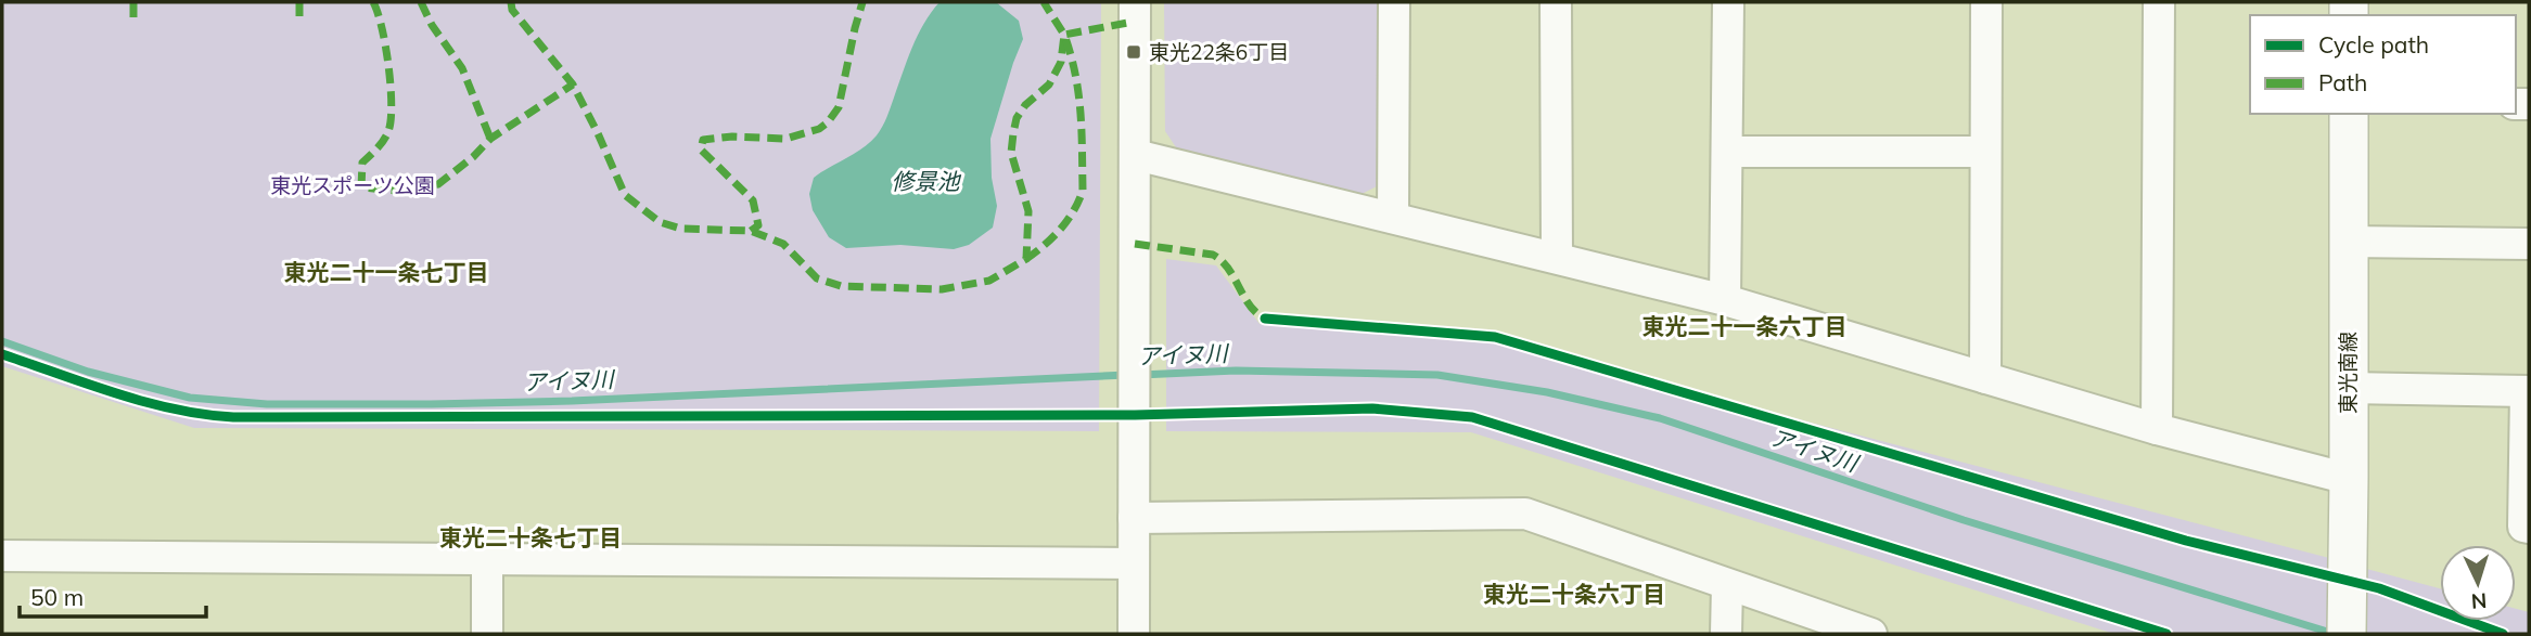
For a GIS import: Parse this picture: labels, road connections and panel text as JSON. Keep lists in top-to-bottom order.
{
  "streets": {
    "street": ["東光南線"]
  },
  "districts": [
    "東光二十一条七丁目",
    "東光二十一条六丁目",
    "東光二十条七丁目",
    "東光二十条六丁目"
  ],
  "water": ["修景池", "アイヌ川"],
  "parks": ["東光スポーツ公園"],
  "places": {
    "transit": ["東光22条6丁目"]
  },
  "legend": ["Cycle path", "Path"],
  "scale_bar": "50 m",
  "north": "bottom"
}
